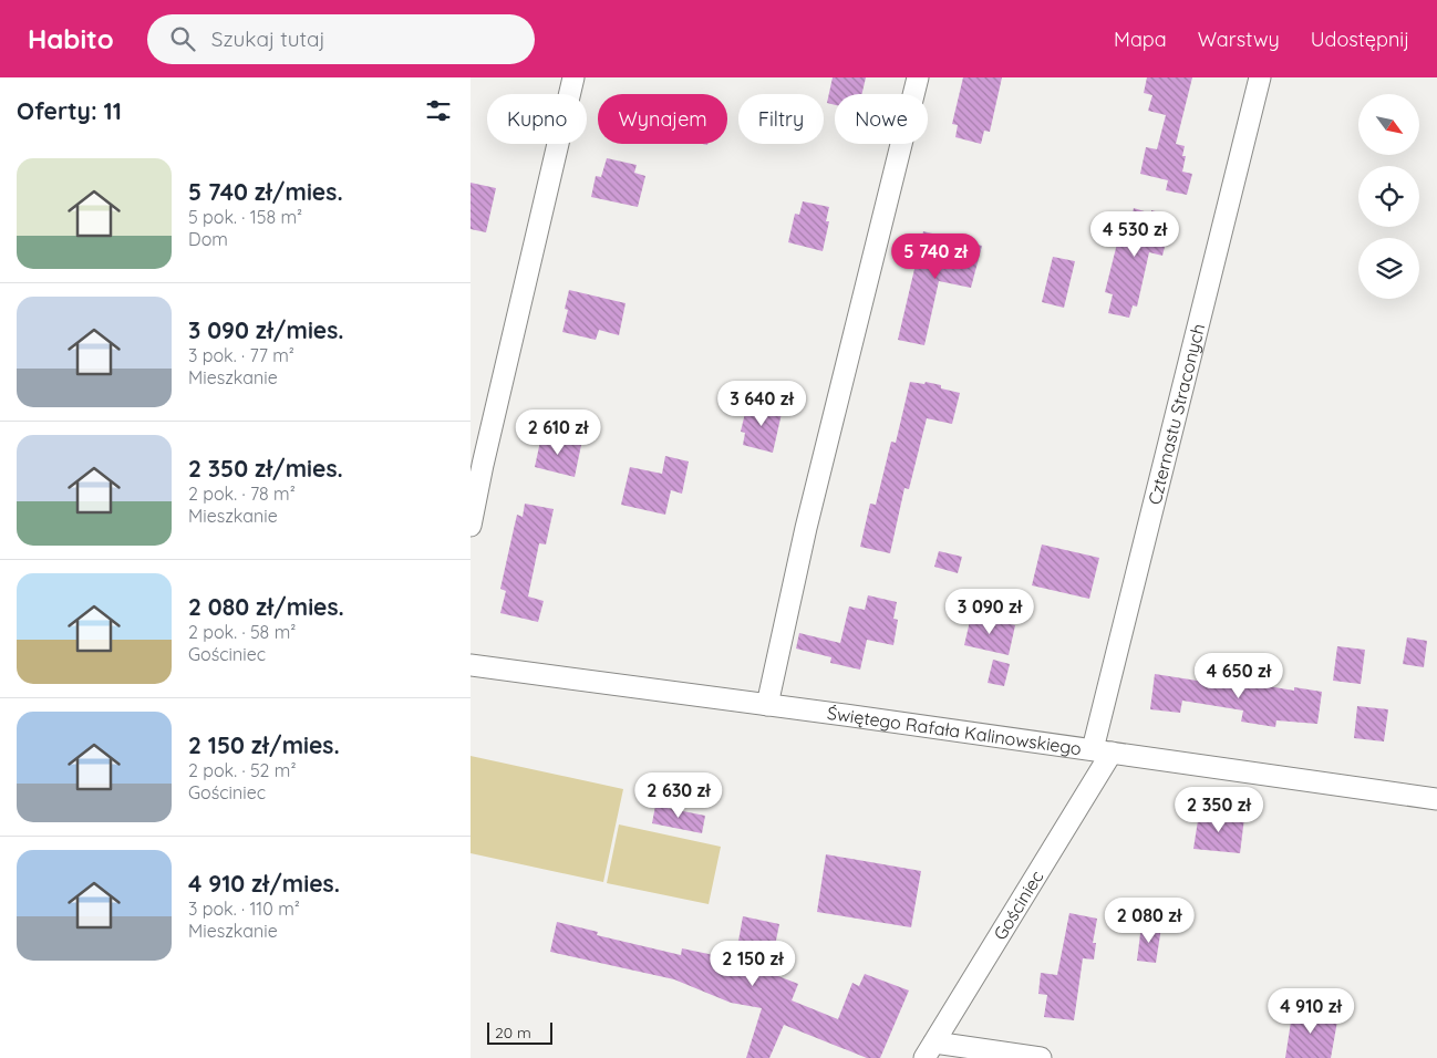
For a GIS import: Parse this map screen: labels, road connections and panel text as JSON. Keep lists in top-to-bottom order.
{
  "streets": {
    "street": ["Czternastu Straconych", "Świętego Rafała Kalinowskiego", "Gościniec"]
  },
  "crossings": [
    ["Czternastu Straconych", "Świętego Rafała Kalinowskiego"],
    ["Czternastu Straconych", "Gościniec"],
    ["Świętego Rafała Kalinowskiego", "Gościniec"]
  ],
  "scale_bar": "20 m",
  "north": "bottom right",
  "page": {
    "header": "Habito",
    "search": "Szukaj tutaj",
    "nav": ["Mapa", "Warstwy", "Udostępnij"],
    "heading": "Oferty: 11",
    "chip": [
      "Kupno",
      "Wynajem",
      "Filtry",
      "Nowe"
    ],
    "list": [
      {
        "name": "5 740 zł/mies.",
        "note": "5 pok. · 158 m² · Dom"
      },
      {
        "name": "3 090 zł/mies.",
        "note": "3 pok. · 77 m² · Mieszkanie"
      },
      {
        "name": "2 350 zł/mies.",
        "note": "2 pok. · 78 m² · Mieszkanie"
      },
      {
        "name": "2 080 zł/mies.",
        "note": "2 pok. · 58 m² · Gościniec"
      },
      {
        "name": "2 150 zł/mies.",
        "note": "2 pok. · 52 m² · Gościniec"
      },
      {
        "name": "4 910 zł/mies.",
        "note": "3 pok. · 110 m² · Mieszkanie"
      }
    ],
    "price": [
      "4 530 zł",
      "5 740 zł",
      "3 640 zł",
      "2 610 zł",
      "3 090 zł",
      "4 650 zł",
      "2 630 zł",
      "2 350 zł",
      "2 080 zł",
      "2 150 zł",
      "4 910 zł"
    ],
    "scale": "20 m"
  }
}
